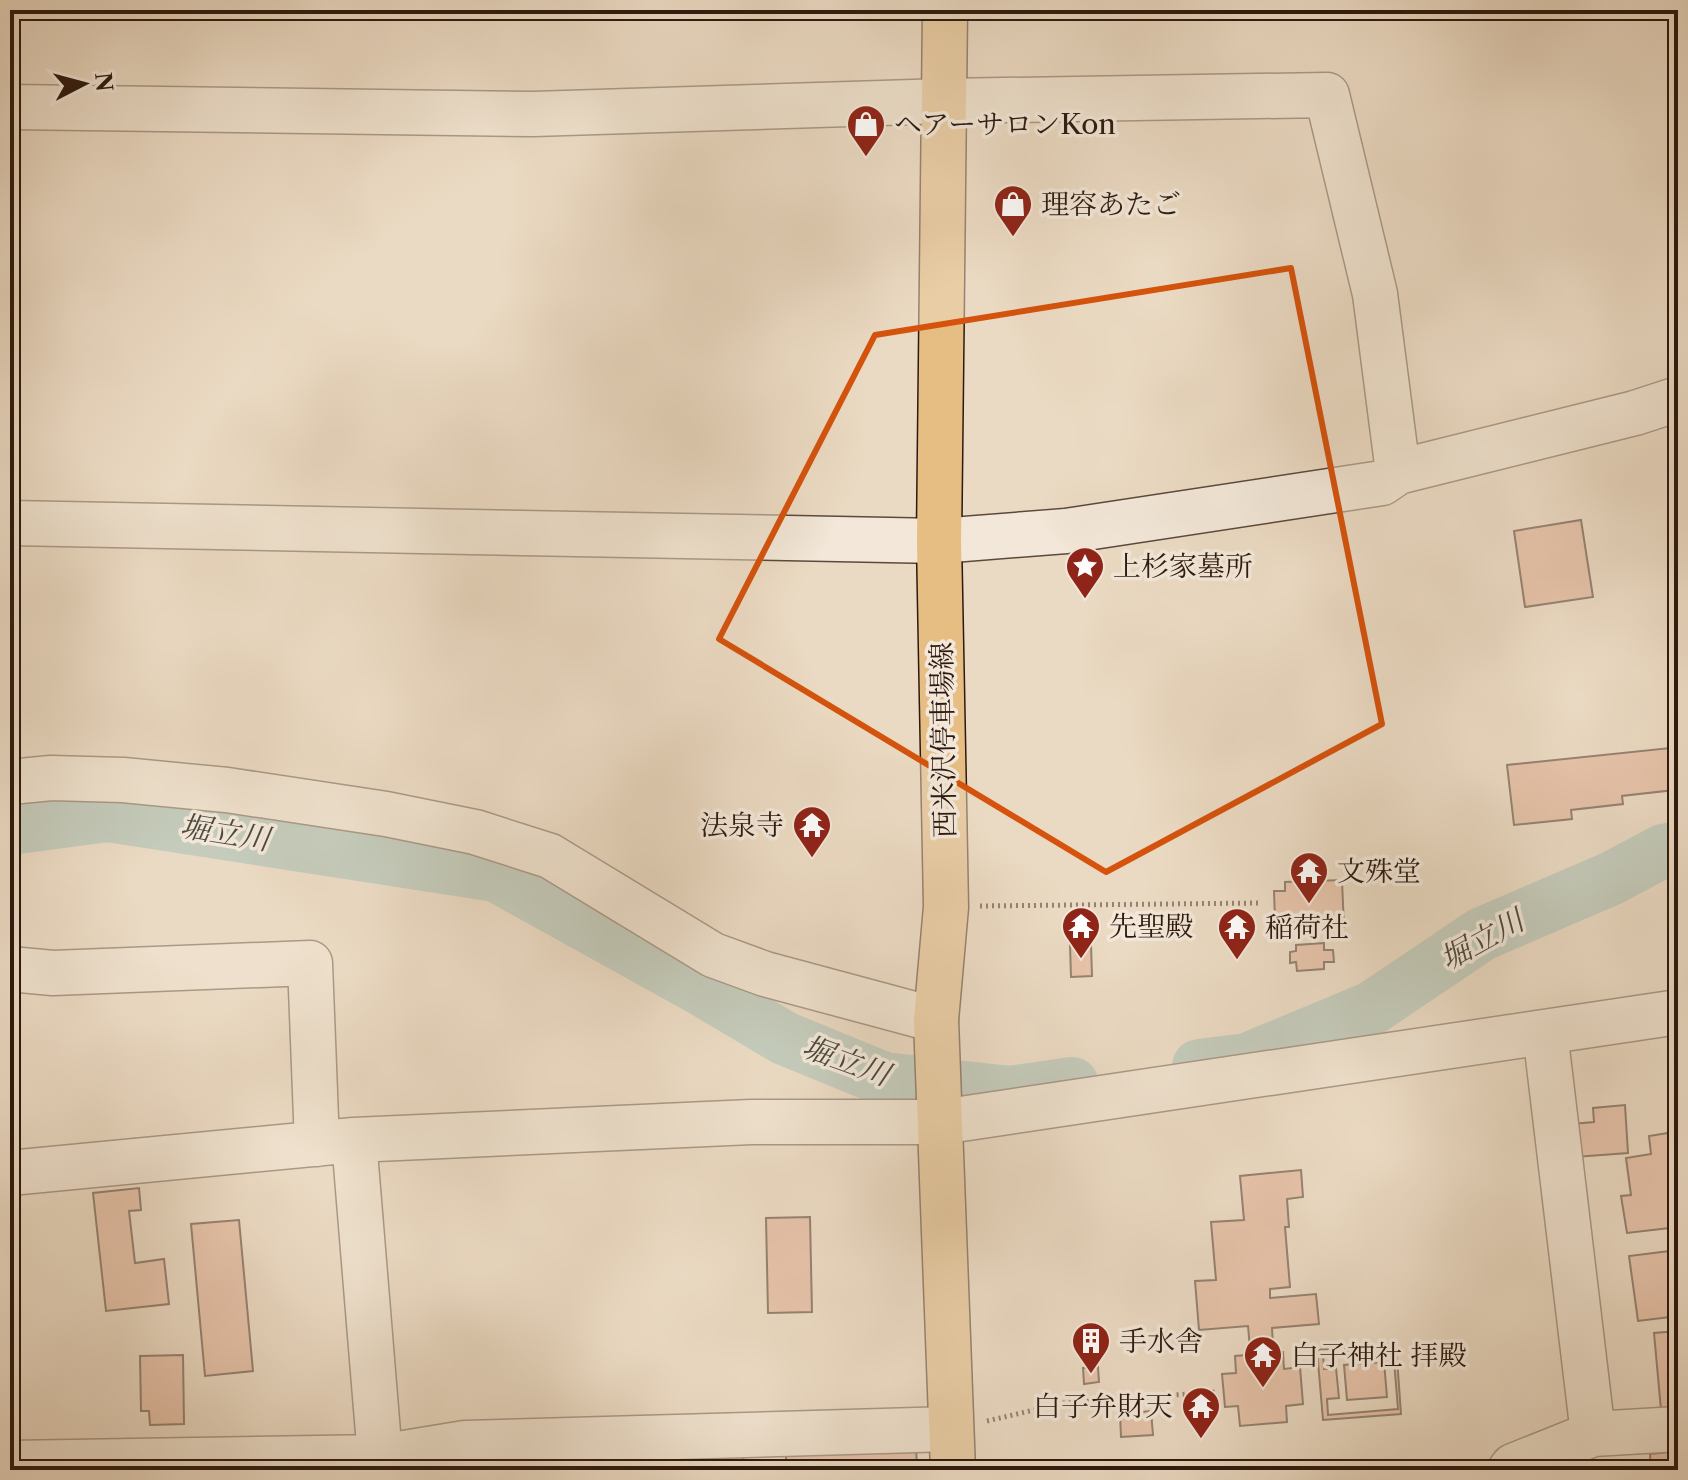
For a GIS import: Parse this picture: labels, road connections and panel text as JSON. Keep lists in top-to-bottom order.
{
  "streets": {
    "main road": ["西米沢停車場線"]
  },
  "water": ["堀立川"],
  "places": {
    "shop": ["ヘアーサロンKon", "理容あたご"],
    "place": ["上杉家墓所"],
    "temple": [
      "法泉寺",
      "文殊堂",
      "先聖殿",
      "稲荷社",
      "白子神社 拝殿",
      "白子弁財天"
    ],
    "building": ["手水舎"]
  },
  "north": "right"
}
